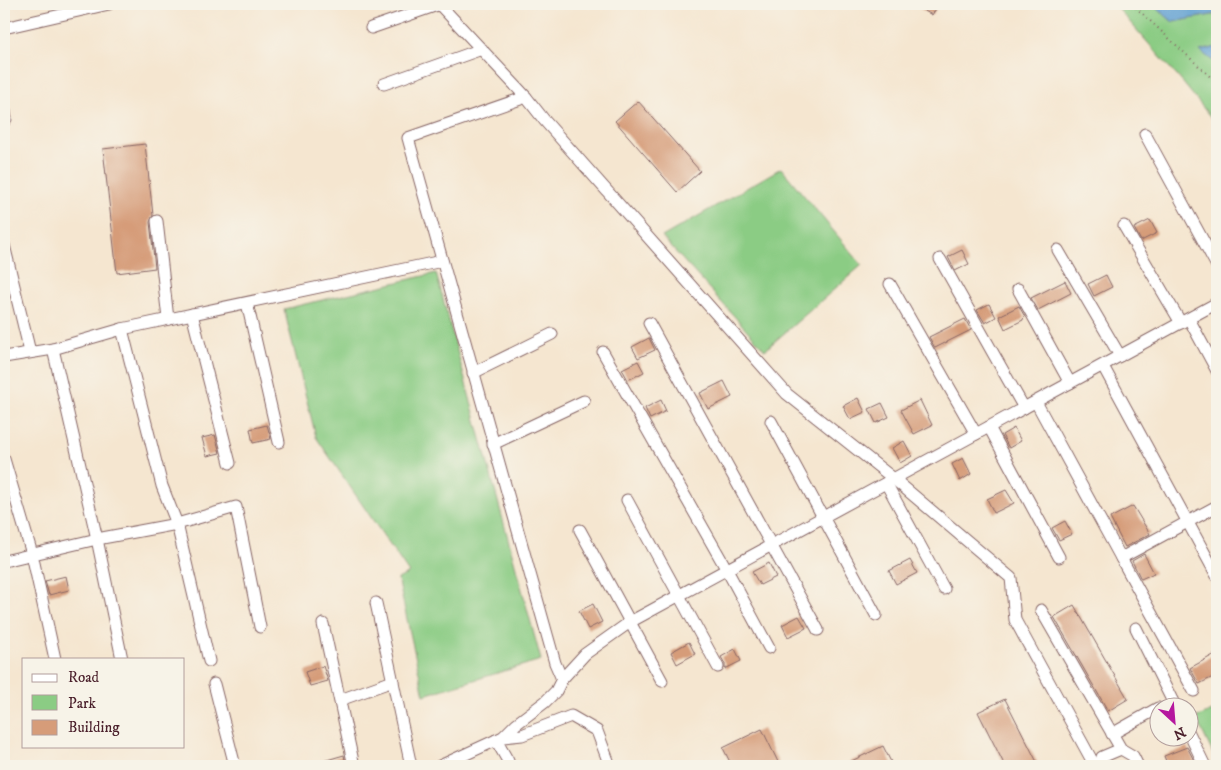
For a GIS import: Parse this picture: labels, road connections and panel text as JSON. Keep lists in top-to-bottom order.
{
  "legend": ["Road", "Park", "Building"],
  "north": "bottom right"
}
